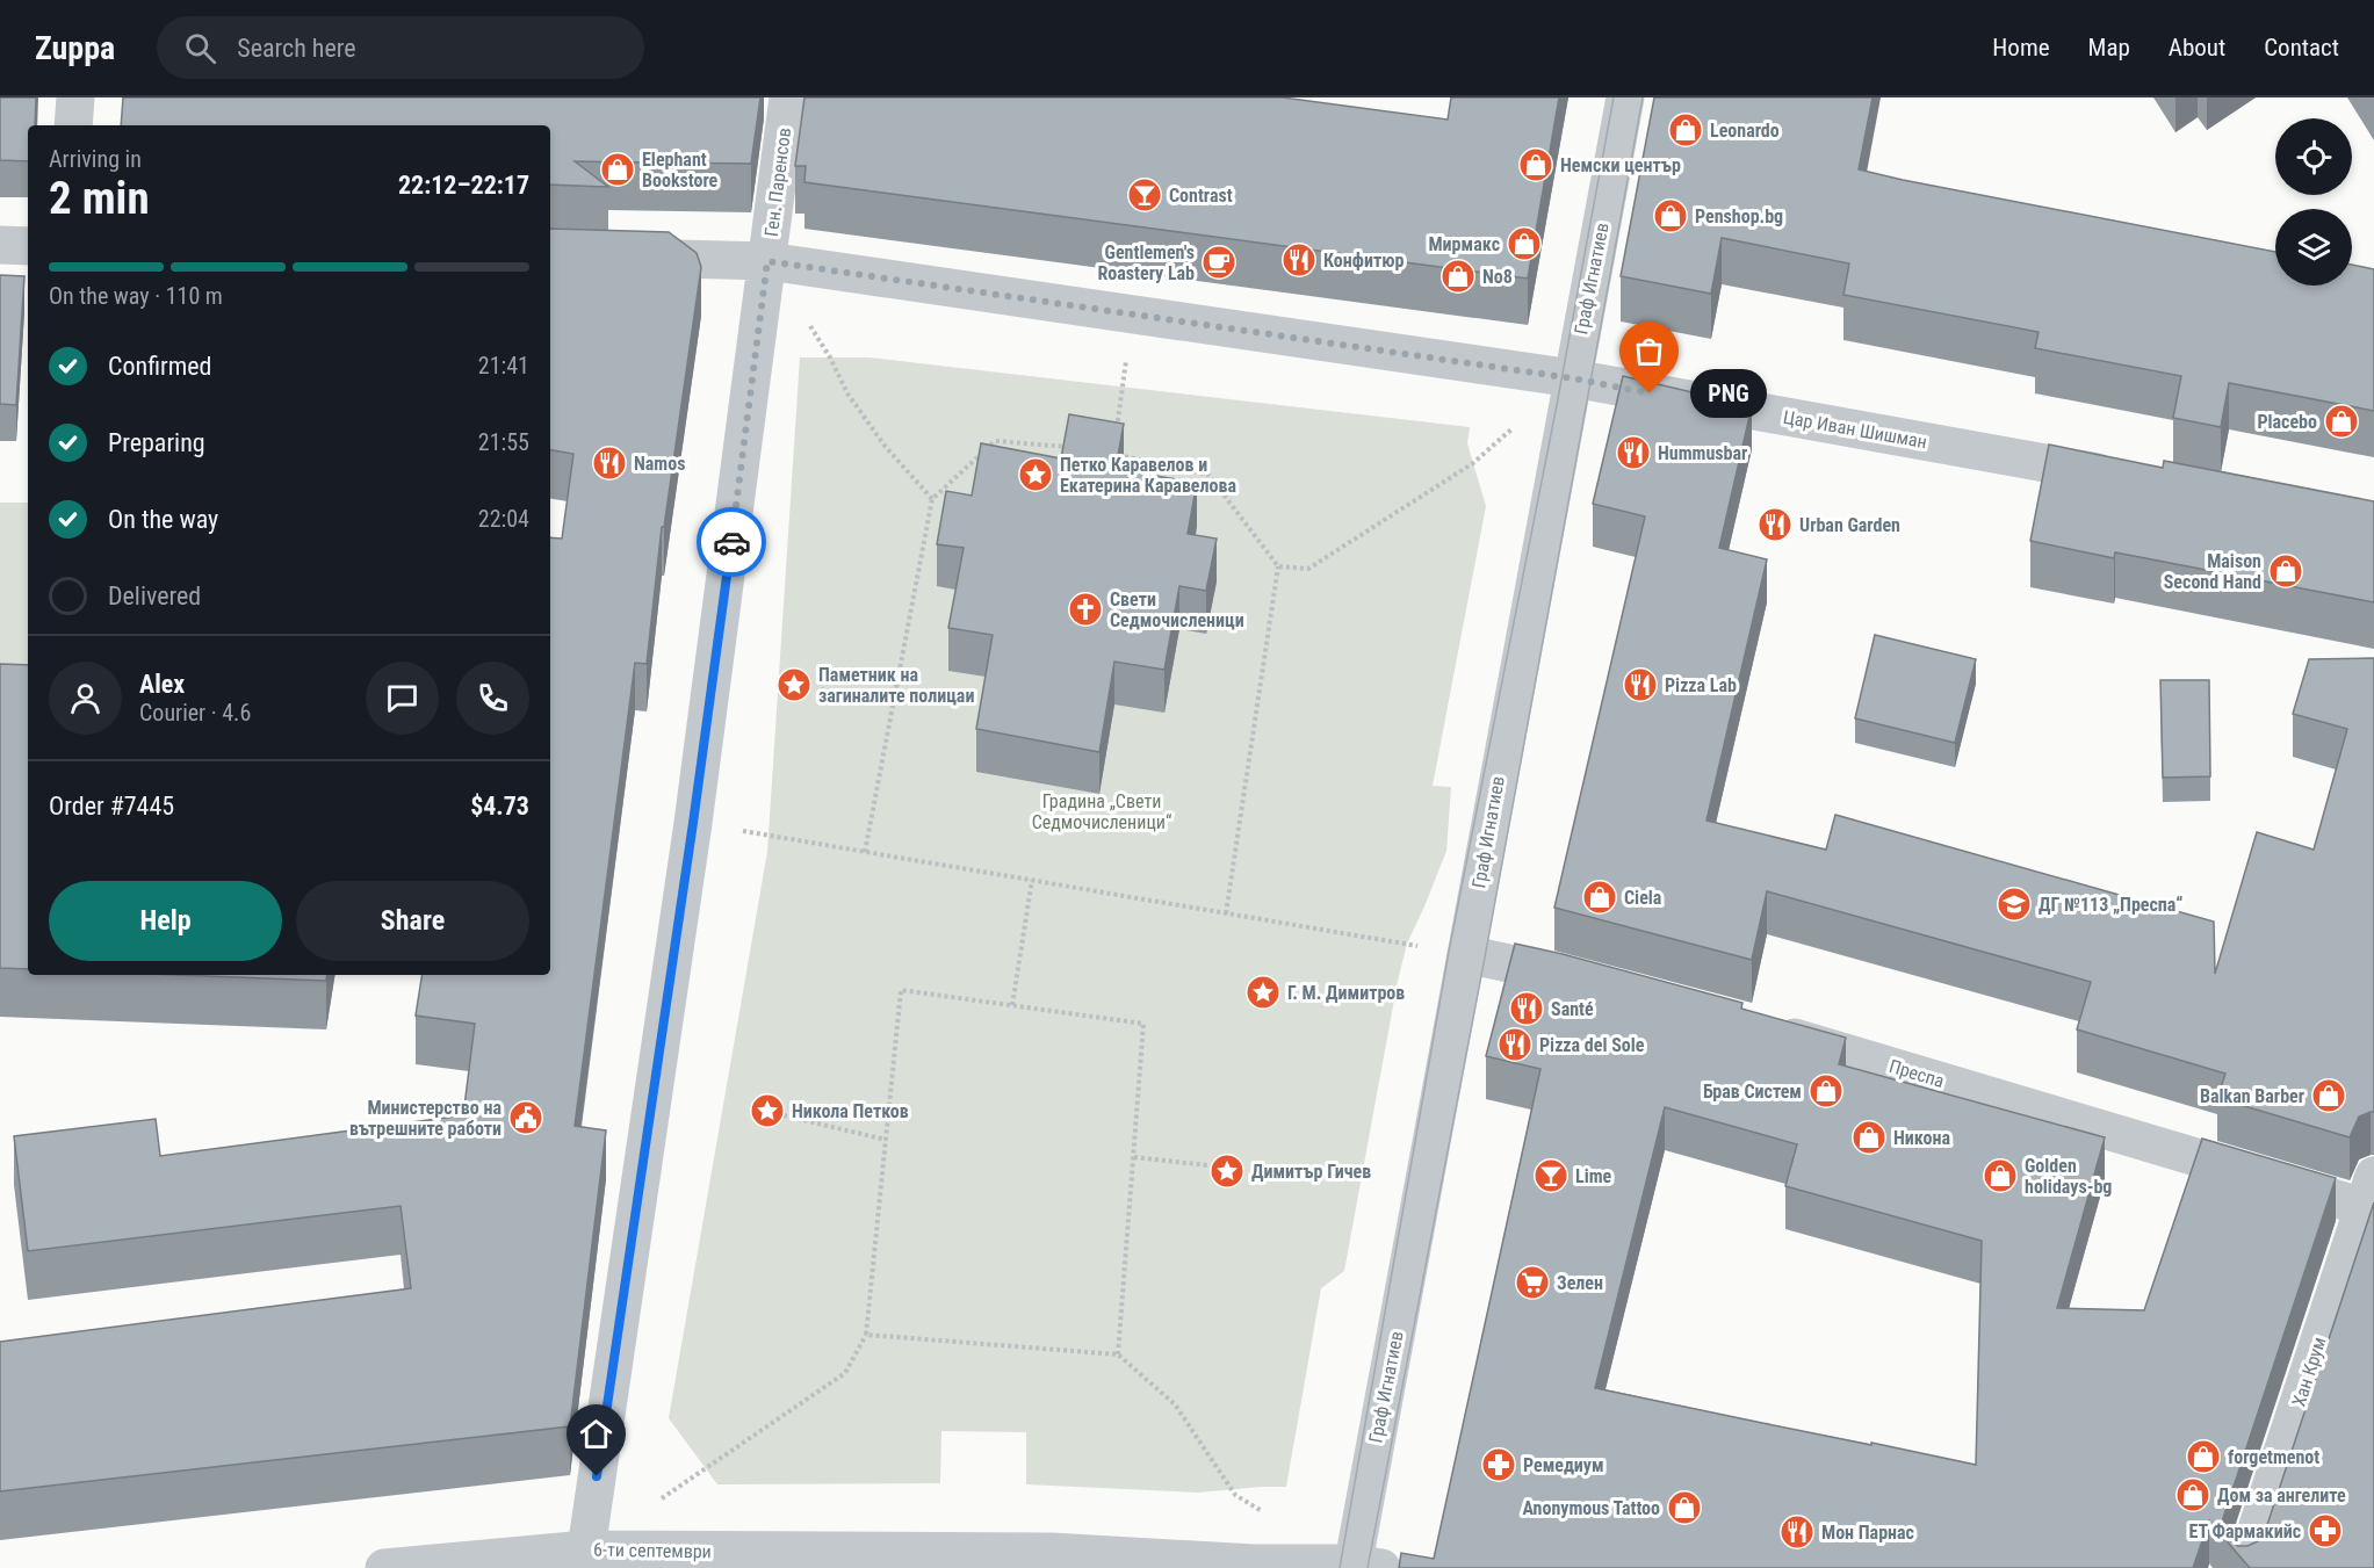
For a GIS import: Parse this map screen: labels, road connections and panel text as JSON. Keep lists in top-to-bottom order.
{
  "streets": {
    "street": [
      "Ген. Паренсов",
      "Граф Игнатиев",
      "Цар Иван Шишман",
      "Преспа",
      "Хан Крум",
      "6-ти септември"
    ]
  },
  "crossings": [
    ["Ген. Паренсов", "Цар Иван Шишман"],
    ["Ген. Паренсов", "6-ти септември"],
    ["Граф Игнатиев", "Цар Иван Шишман"],
    ["Граф Игнатиев", "6-ти септември"],
    ["Преспа", "Хан Крум"]
  ],
  "parks": ["Градина „Свети Седмочисленици“"],
  "places": {
    "shop": [
      "Leonardo",
      "Немски център",
      "Elephant Bookstore",
      "Penshop.bg",
      "Мирмакс",
      "No8",
      "Placebo",
      "Maison Second Hand",
      "Ciela",
      "Брав Систем",
      "Balkan Barber",
      "Никона",
      "Golden holidays-bg",
      "forgetmenot",
      "Дом за ангелите",
      "Anonymous Tattoo"
    ],
    "bar": ["Contrast", "Lime"],
    "restaurant": [
      "Конфитюр",
      "Hummusbar",
      "Namos",
      "Urban Garden",
      "Pizza Lab",
      "Santé",
      "Pizza del Sole",
      "Мон Парнас"
    ],
    "cafe": ["Gentlemen's Roastery Lab"],
    "other": ["PNG"],
    "place": [
      "Петко Каравелов и Екатерина Каравелова",
      "Паметник на загиналите полицаи",
      "Г. М. Димитров",
      "Никола Петков",
      "Димитър Гичев"
    ],
    "church": ["Свети Седмочисленици"],
    "school or university": ["ДГ №113 „Преспа“"],
    "public building": ["Министерство на вътрешните работи"],
    "supermarket": ["Зелен"],
    "pharmacy": ["Ремедиум", "ЕТ Фармакийс"]
  },
  "page": {
    "header": "Zuppa",
    "search": "Search here",
    "nav": [
      "Home",
      "Map",
      "About",
      "Contact"
    ],
    "heading": ["2 min", "Arriving in", "22:12–22:17"],
    "panel": [
      "Alex",
      "Courier · 4.6",
      "Order #7445",
      "$4.73"
    ],
    "bar": "On the way · 110 m",
    "list": [
      ["Confirmed", "21:41"],
      ["Preparing", "21:55"],
      ["On the way", "22:04"],
      "Delivered"
    ],
    "bubble": "PNG",
    "buttons": ["Help", "Share"]
  }
}
